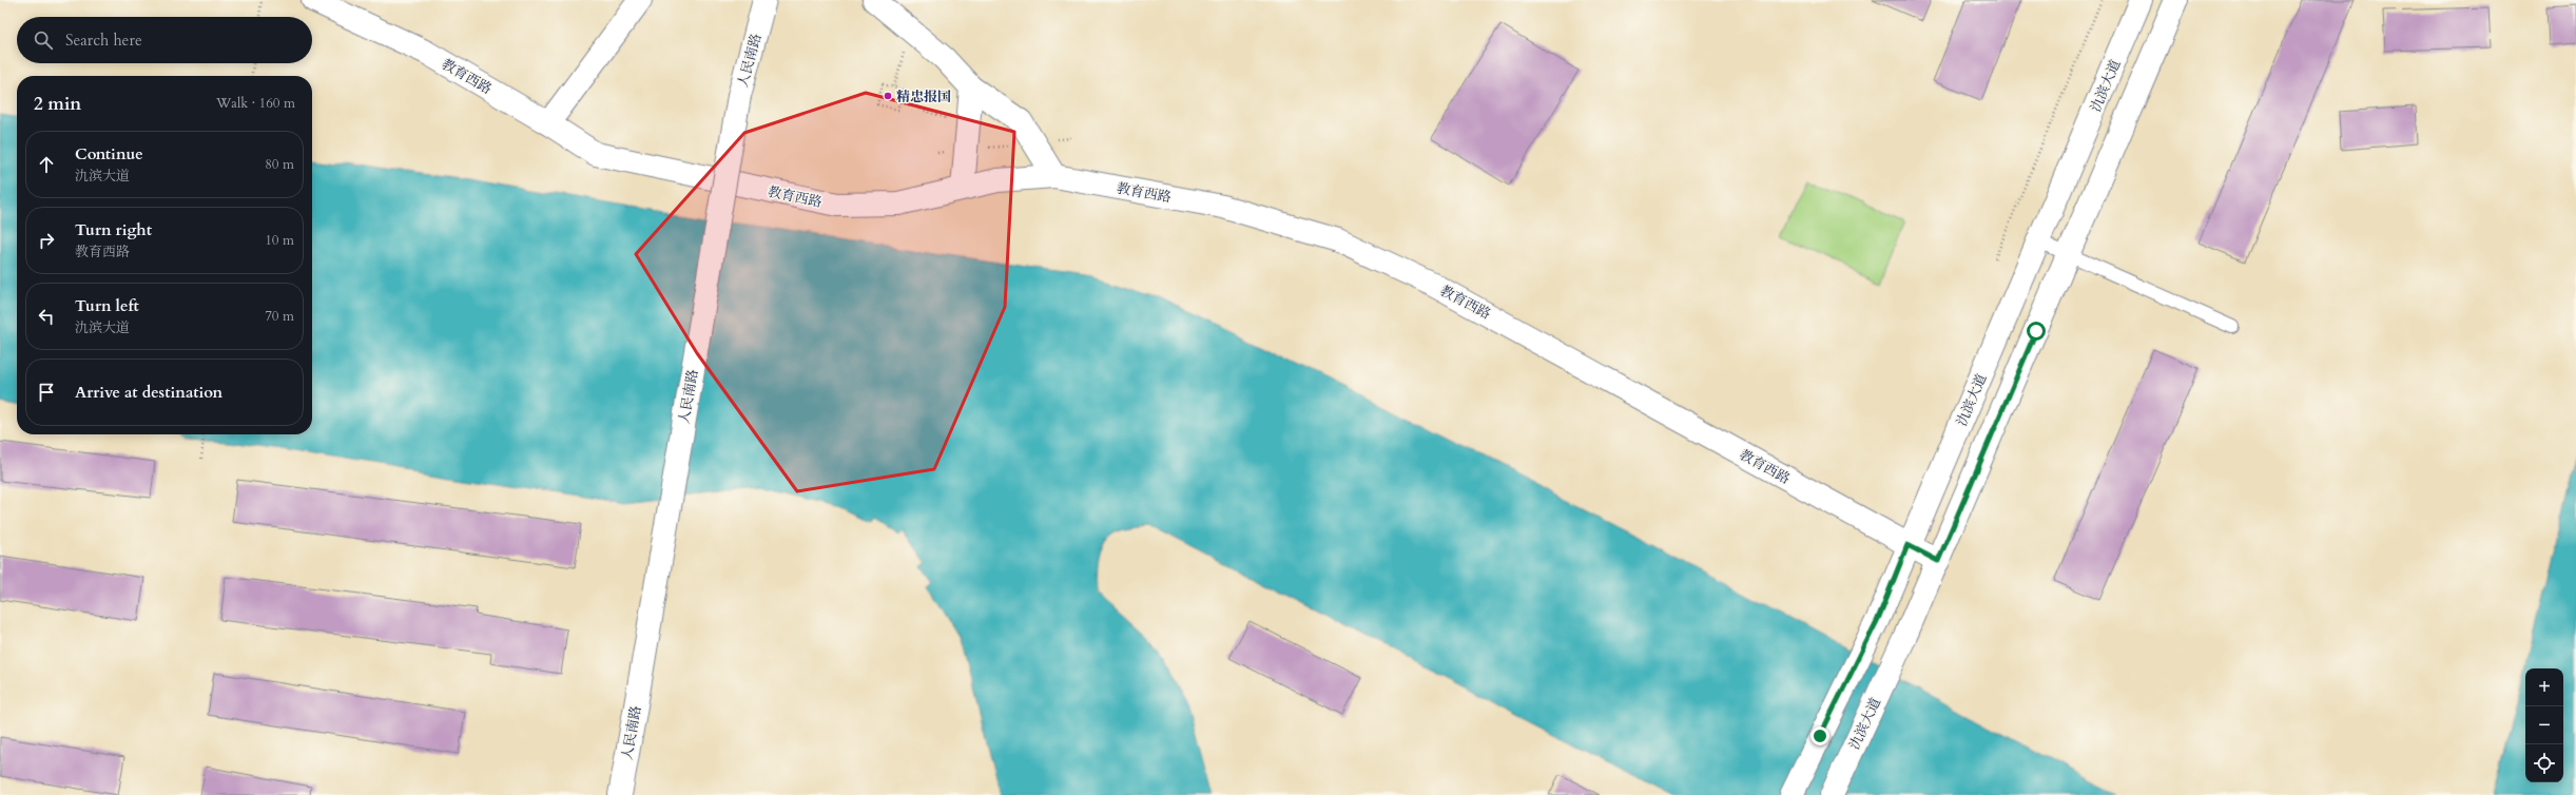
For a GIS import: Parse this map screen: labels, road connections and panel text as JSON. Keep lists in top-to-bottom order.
{
  "streets": {
    "main road": ["人民南路", "教育西路", "氿滨大道"]
  },
  "crossings": [
    ["教育西路", "氿滨大道"]
  ],
  "places": ["精忠报国"],
  "page": {
    "search": "Search here",
    "heading": ["2 min", "Walk · 160 m"],
    "list": [
      ["Continue", "氿滨大道", "80 m"],
      ["Turn right", "教育西路", "10 m"],
      ["Turn left", "氿滨大道", "70 m"],
      "Arrive at destination"
    ],
    "map_buttons": ["+", "−"]
  }
}
